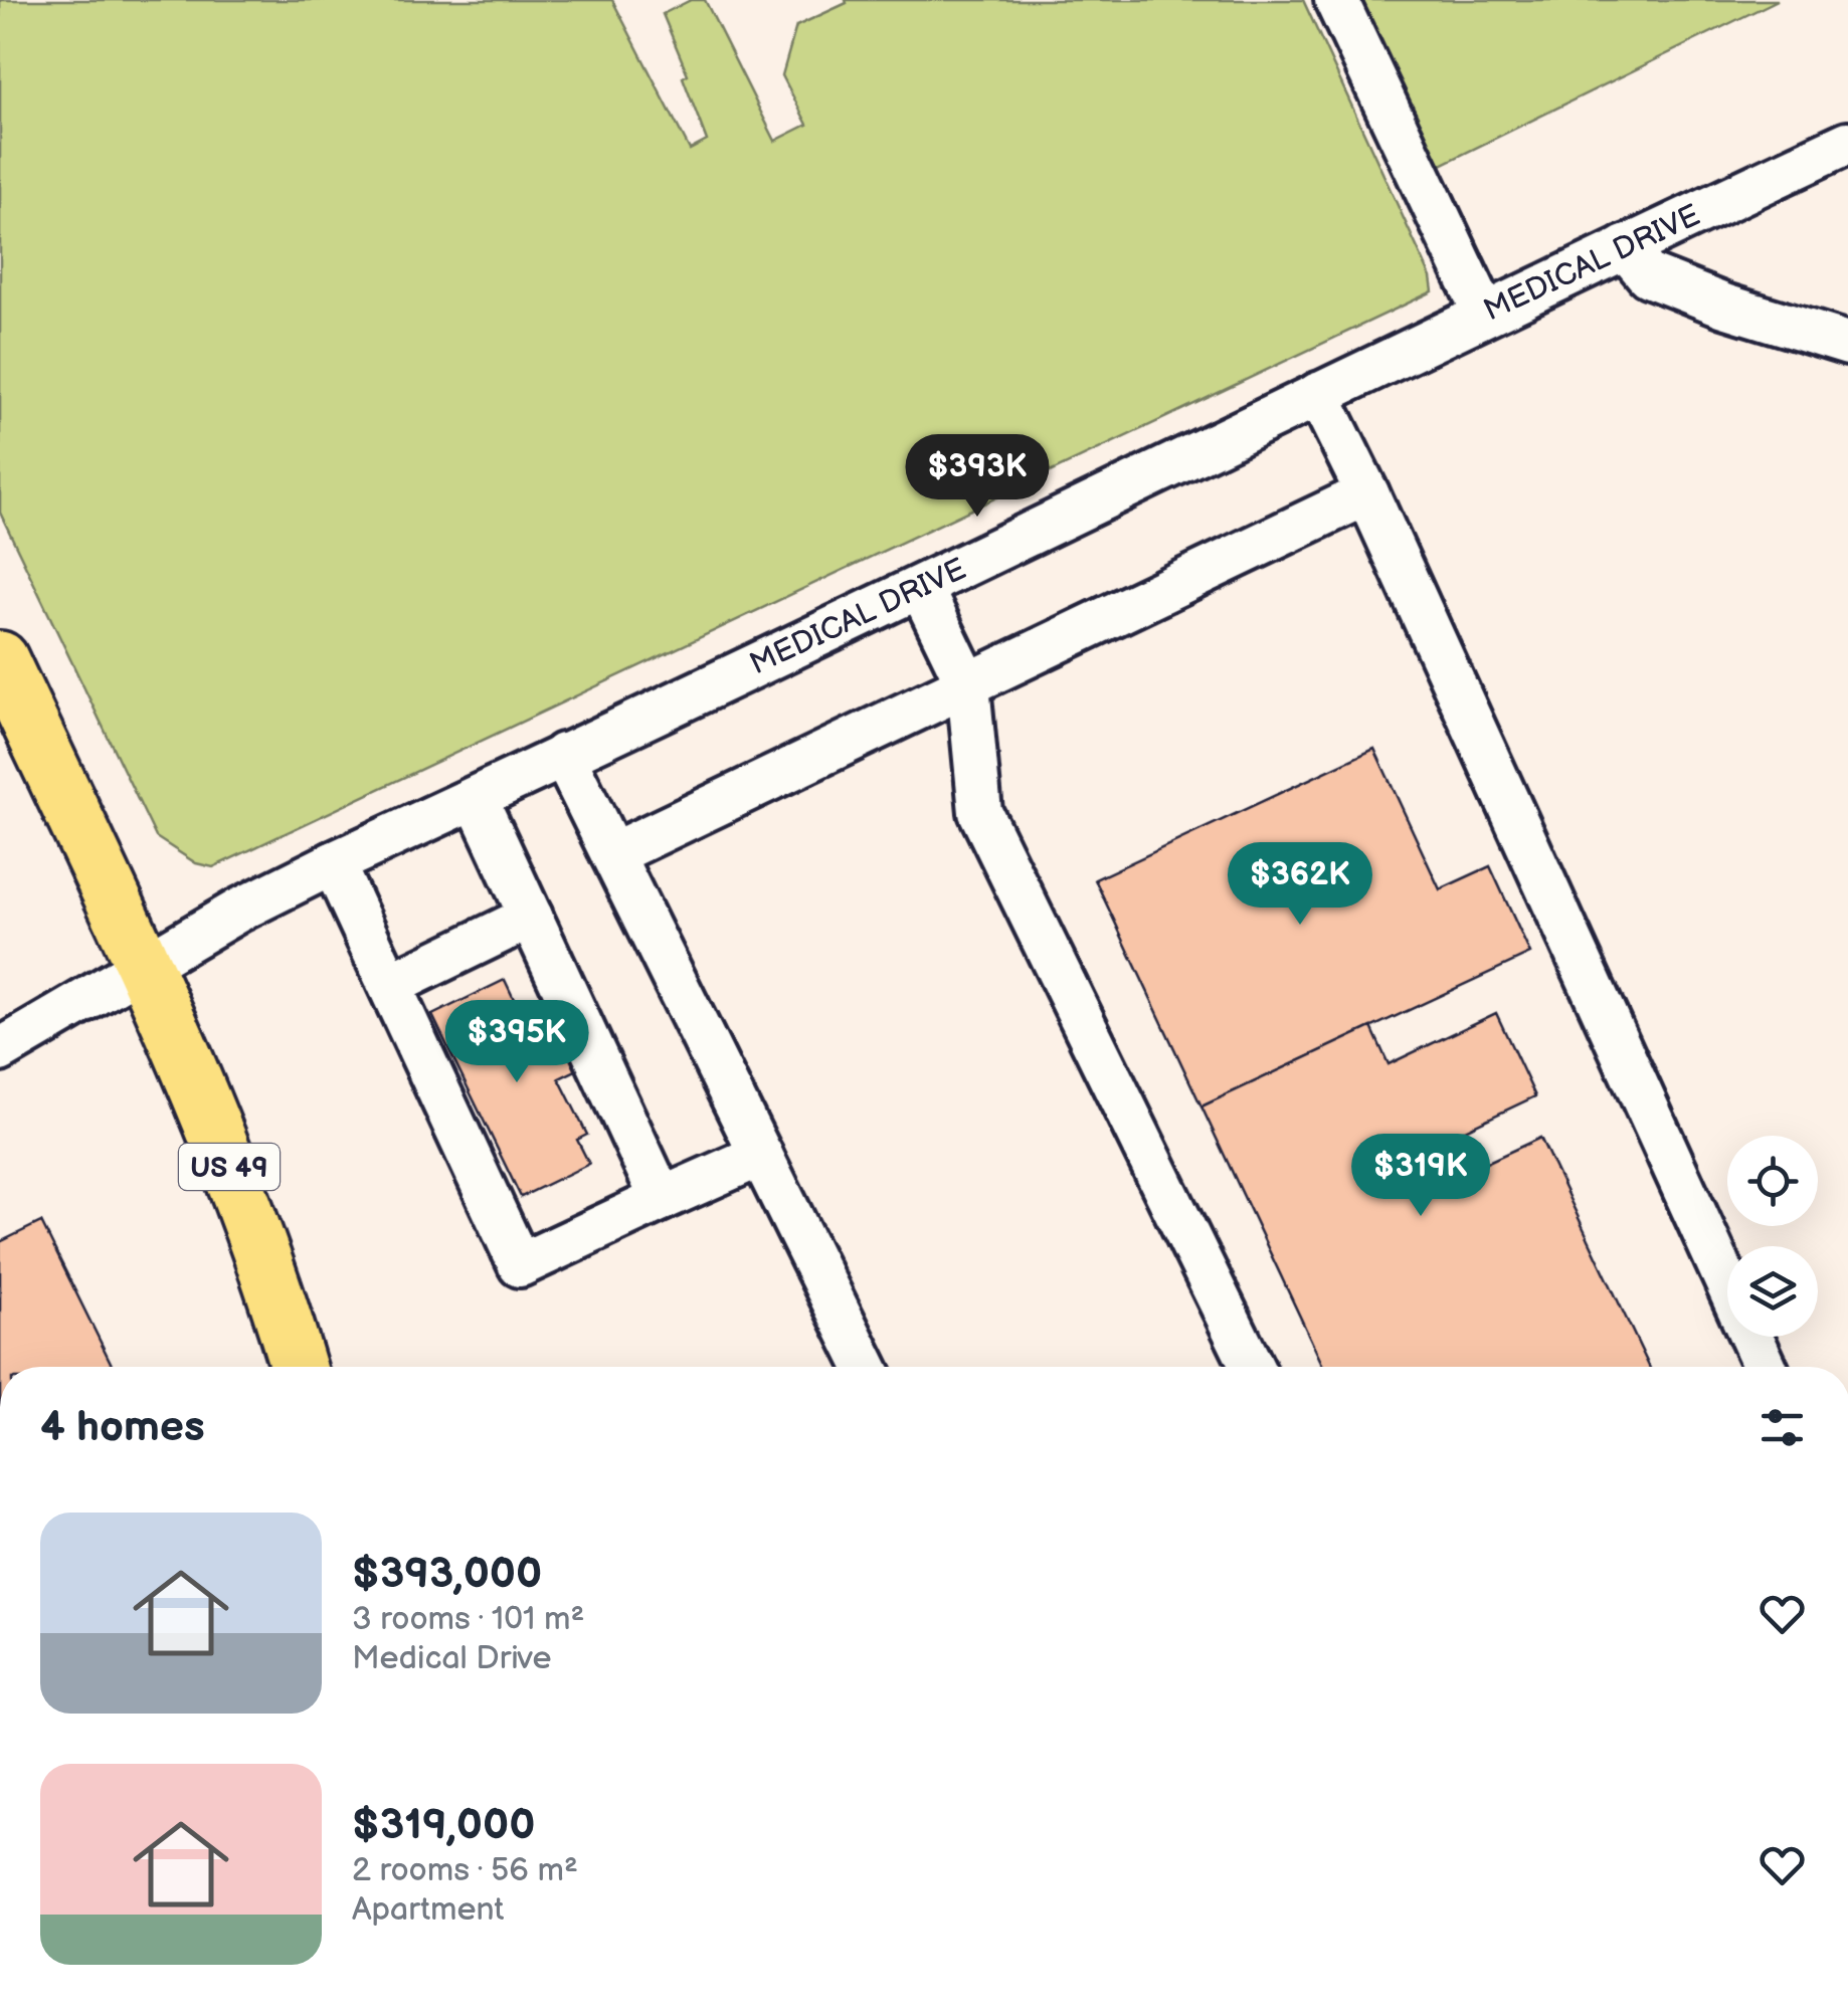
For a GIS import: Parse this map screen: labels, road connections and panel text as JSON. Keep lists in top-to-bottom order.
{
  "streets": {
    "highway": ["US 49"],
    "street": ["MEDICAL DRIVE"]
  },
  "crossings": [
    ["MEDICAL DRIVE", "US 49"]
  ],
  "page": {
    "price": [
      "$393K",
      "$362K",
      "$395K",
      "$319K"
    ],
    "heading": "4 homes",
    "list": [
      {
        "name": "$393,000",
        "note": "3 rooms · 101 m² · Medical Drive"
      },
      {
        "name": "$319,000",
        "note": "2 rooms · 56 m² · Apartment"
      }
    ]
  }
}
